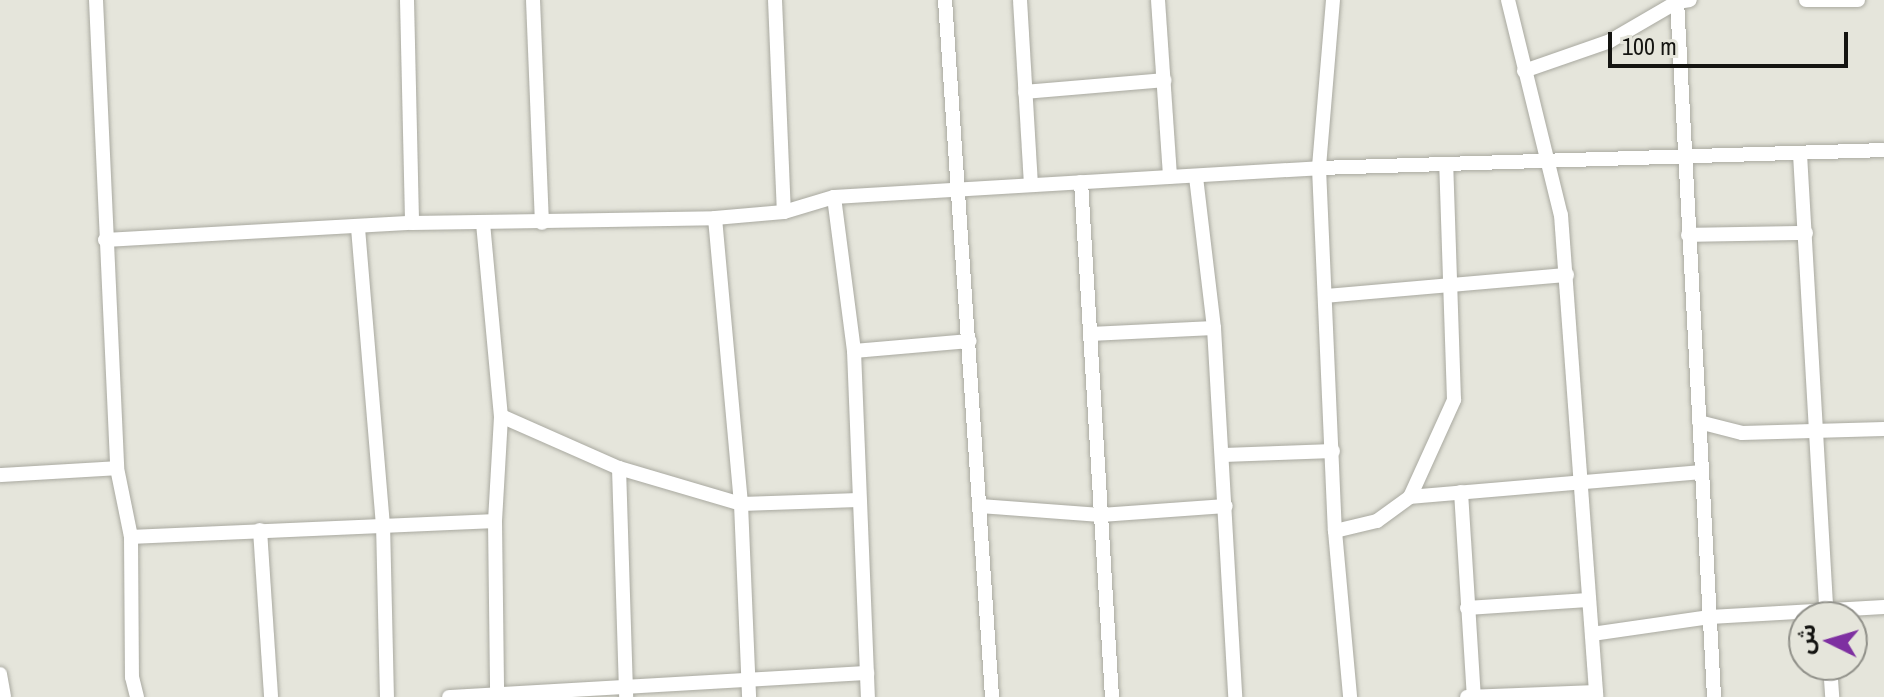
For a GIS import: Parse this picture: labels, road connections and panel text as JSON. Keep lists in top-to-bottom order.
{
  "scale_bar": "100 m",
  "north": "left"
}
